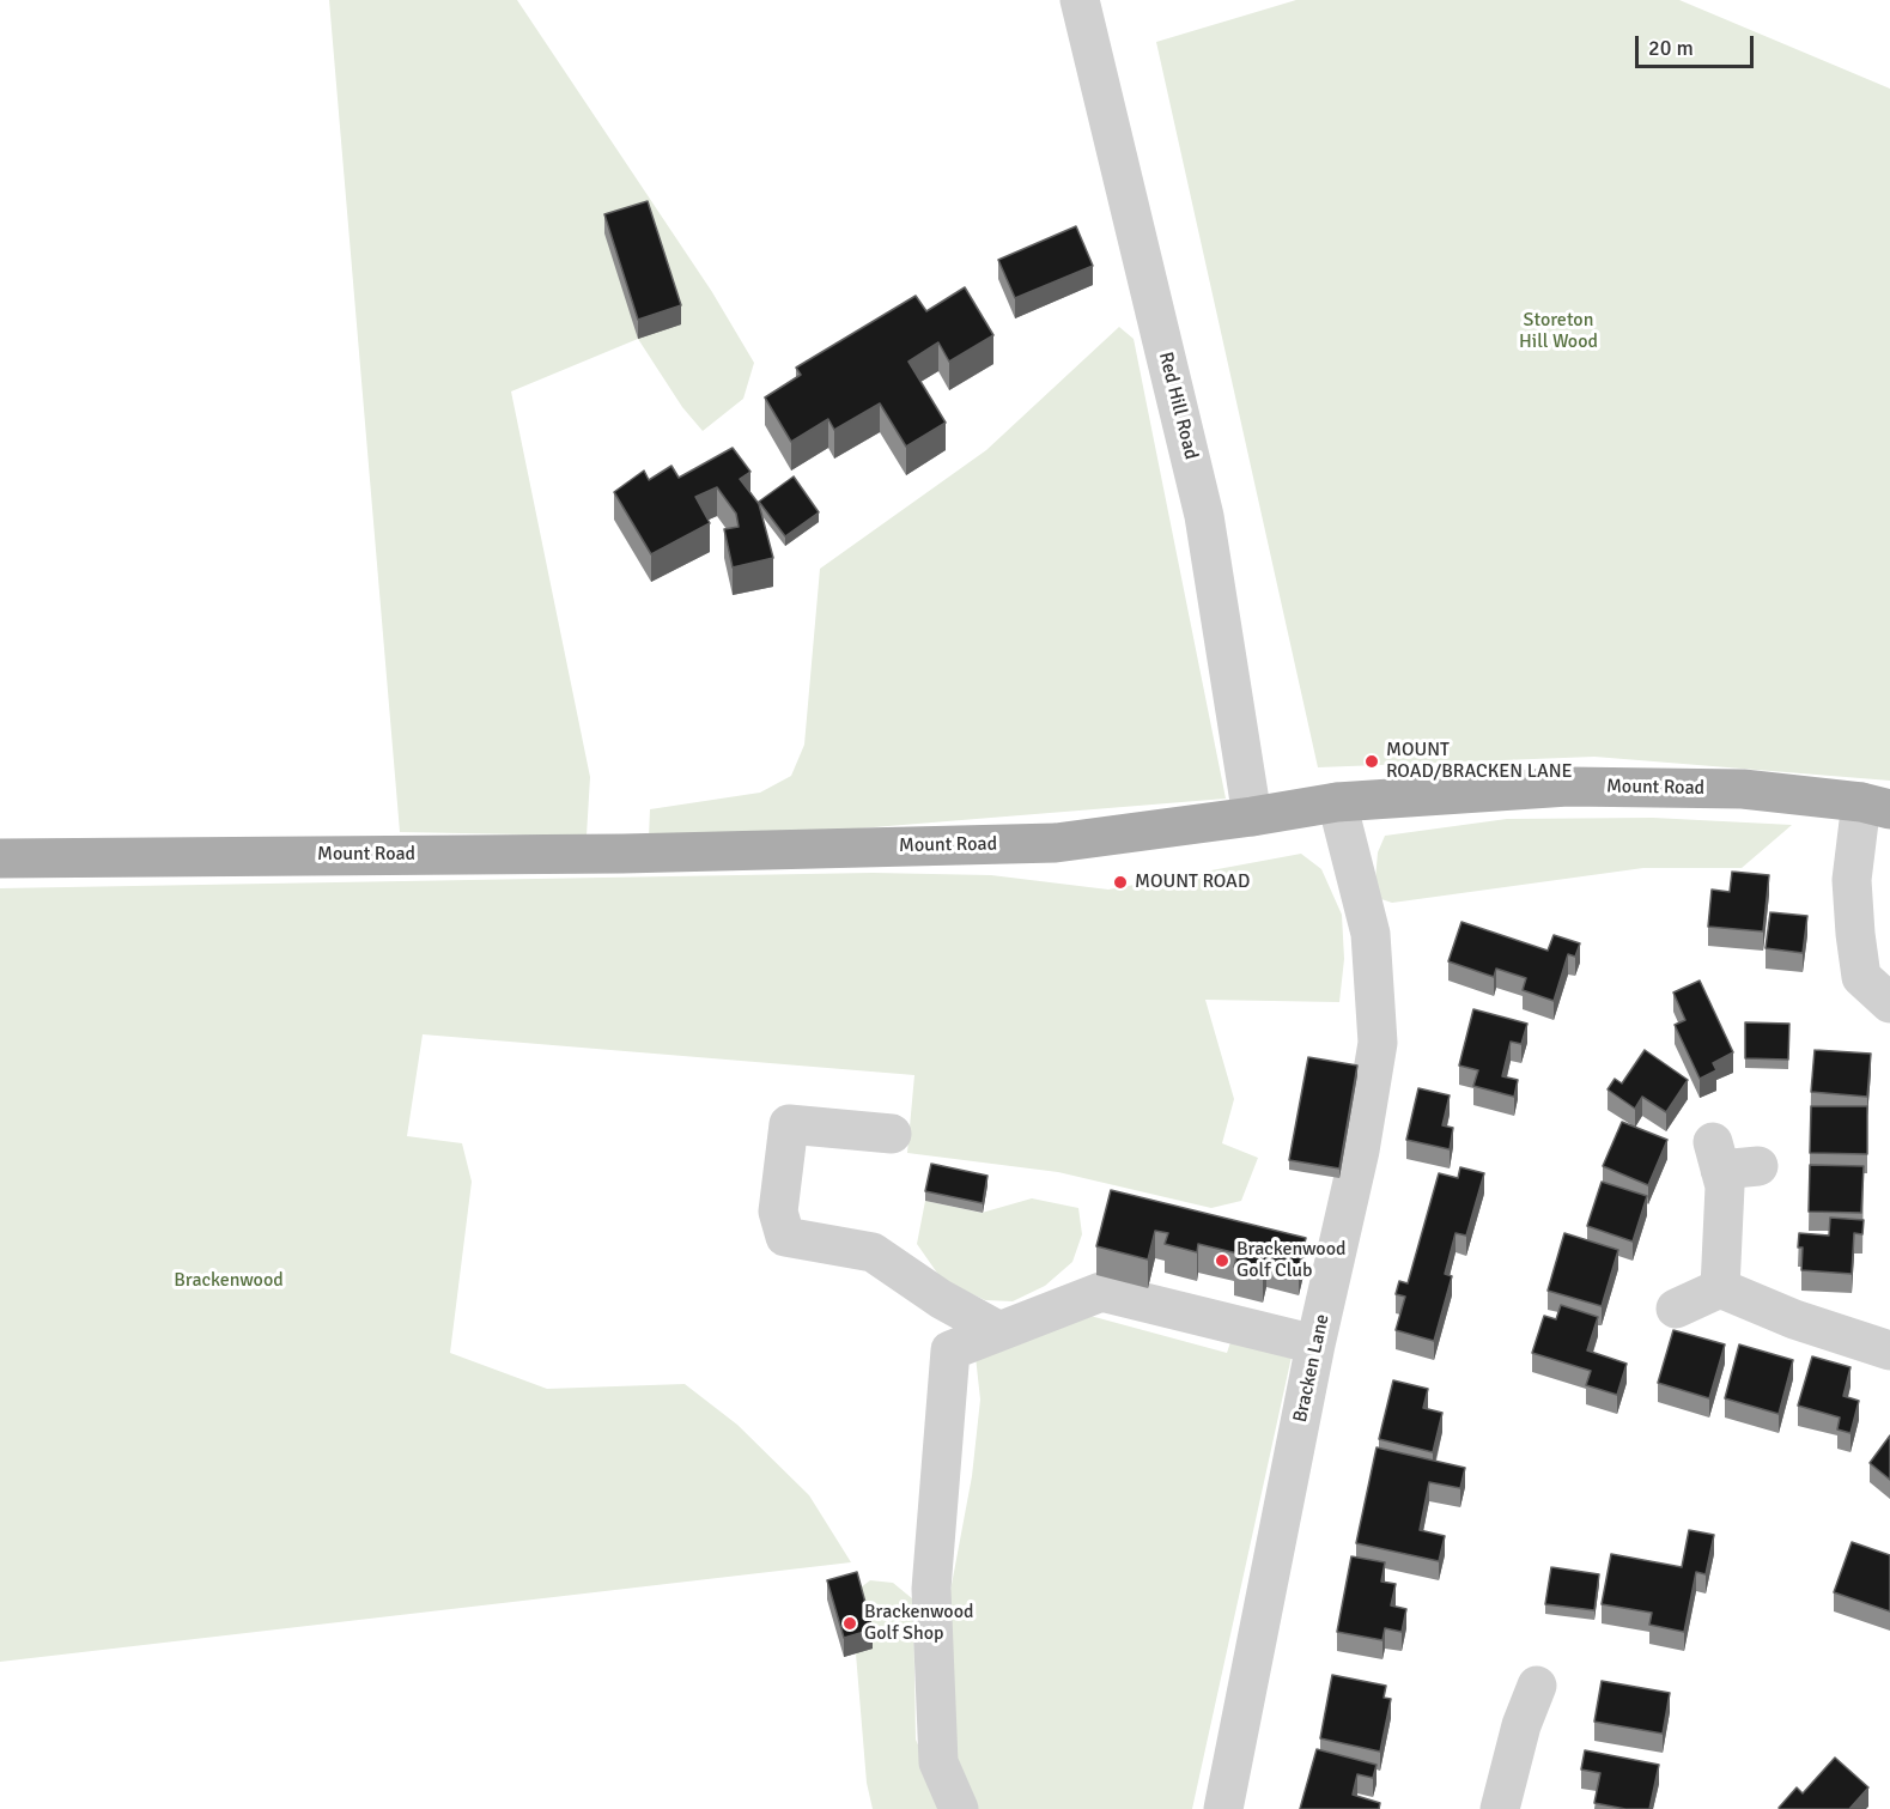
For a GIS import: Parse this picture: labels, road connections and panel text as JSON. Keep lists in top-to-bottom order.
{
  "streets": {
    "main road": ["Mount Road"],
    "street": ["Red Hill Road", "Bracken Lane"]
  },
  "crossings": [
    ["Red Hill Road", "Mount Road"],
    ["Mount Road", "Bracken Lane"]
  ],
  "parks": ["Storeton Hill Wood", "Brackenwood"],
  "places": [
    "MOUNT ROAD/BRACKEN LANE",
    "MOUNT ROAD",
    "Brackenwood Golf Club",
    "Brackenwood Golf Shop"
  ],
  "scale_bar": "20 m"
}
